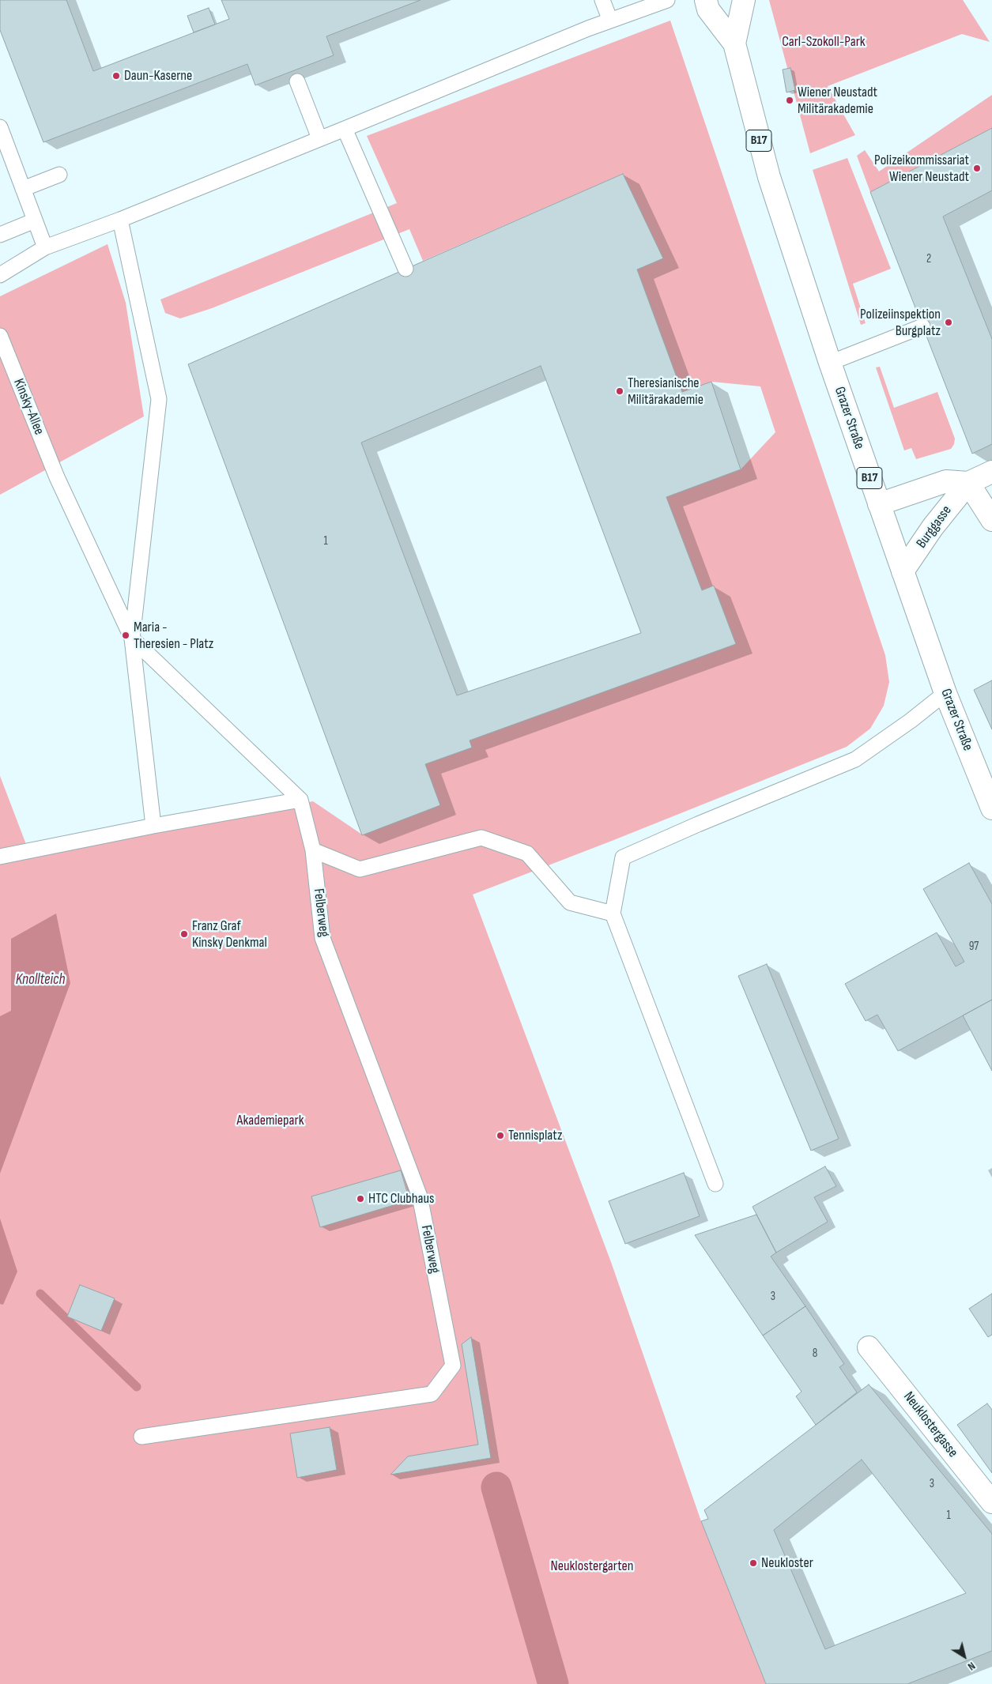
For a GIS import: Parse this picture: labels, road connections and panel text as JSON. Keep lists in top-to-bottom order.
{
  "streets": {
    "main road": [
      "B17",
      "Grazer Straße",
      "Burggasse",
      "Neuklostergasse"
    ],
    "lane": ["Kinsky-Allee", "Felberweg"]
  },
  "crossings": [
    ["Grazer Straße", "Burggasse"]
  ],
  "water": ["Knollteich"],
  "parks": ["Carl-Szokoll-Park", "Akademiepark", "Neuklostergarten"],
  "places": [
    "Daun-Kaserne",
    "Wiener Neustadt Militärakademie",
    "Polizeikommissariat Wiener Neustadt",
    "Polizeiinspektion Burgplatz",
    "Theresianische Militärakademie",
    "Maria - Theresien - Platz",
    "Franz Graf Kinsky Denkmal",
    "Tennisplatz",
    "HTC Clubhaus",
    "Neukloster"
  ],
  "house_numbers": [
    "2",
    "1",
    "97",
    "3",
    "8",
    "3",
    "1"
  ],
  "north": "bottom right"
}
